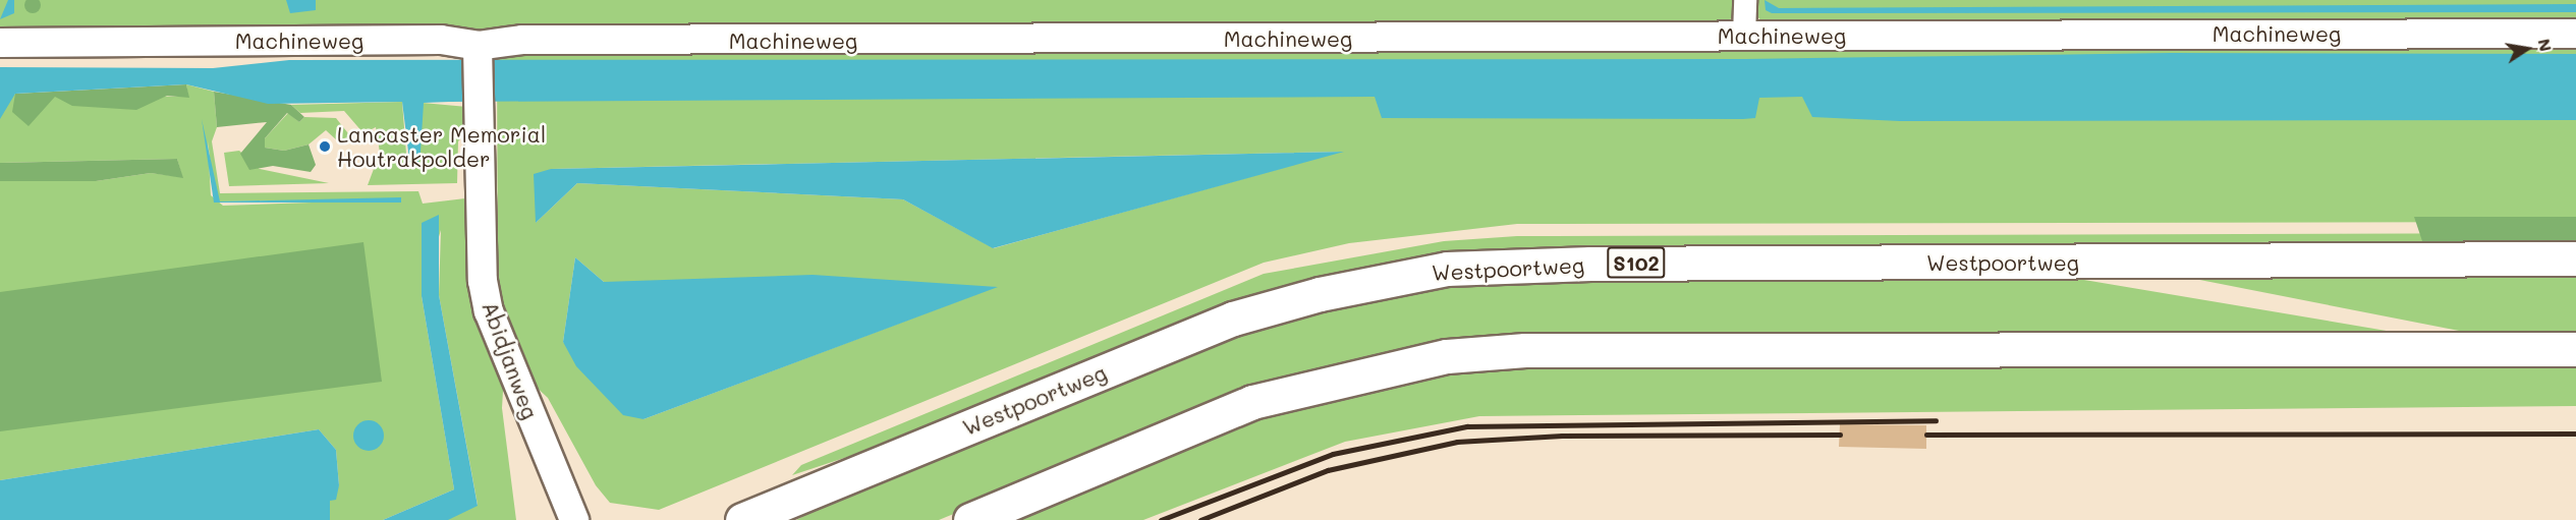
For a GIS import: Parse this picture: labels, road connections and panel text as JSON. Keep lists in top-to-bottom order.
{
  "streets": {
    "main road": ["S102", "Westpoortweg"],
    "street": ["Machineweg", "Abidjanweg"]
  },
  "crossings": [
    ["Machineweg", "Abidjanweg"]
  ],
  "places": ["Lancaster Memorial Houtrakpolder"],
  "north": "right"
}
